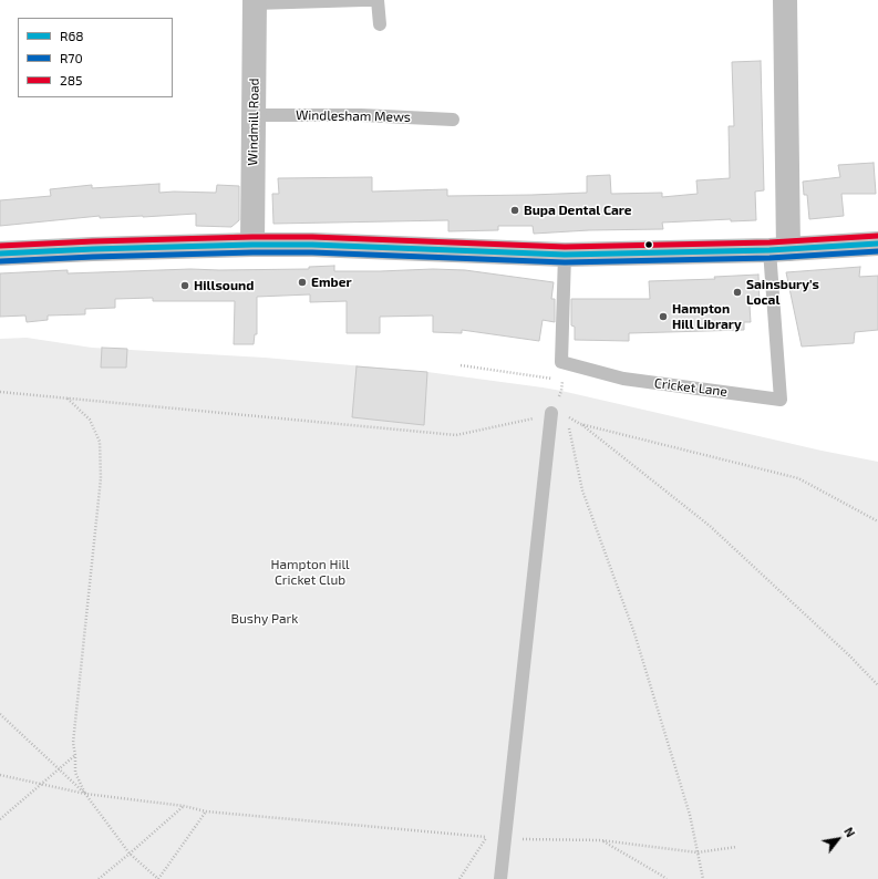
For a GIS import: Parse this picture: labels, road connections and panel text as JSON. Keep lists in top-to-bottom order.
{
  "streets": {
    "main road": ["Windmill Road"],
    "lane": ["Windlesham Mews", "Cricket Lane"]
  },
  "crossings": [
    ["Windlesham Mews", "Windmill Road"]
  ],
  "parks": ["Hampton Hill Cricket Club", "Bushy Park"],
  "places": [
    "Bupa Dental Care",
    "Ember",
    "Hillsound",
    "Sainsbury's Local",
    "Hampton Hill Library"
  ],
  "lines": ["transit line 285", "transit line R68", "transit line R70"],
  "legend": ["R68", "R70", "285"],
  "north": "top right"
}
